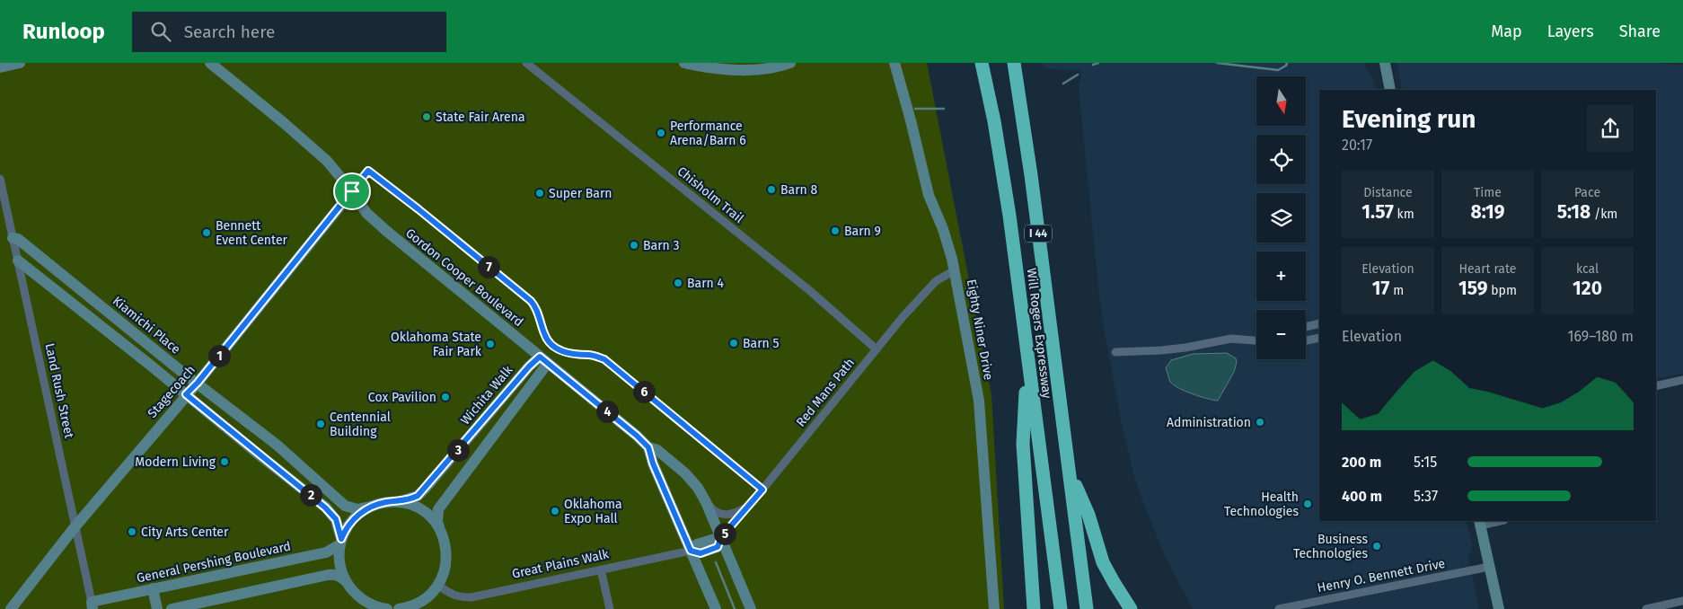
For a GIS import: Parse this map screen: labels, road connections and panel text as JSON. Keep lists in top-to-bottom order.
{
  "streets": {
    "highway": ["I 44", "Will Rogers Expressway"],
    "street": [
      "Chisholm Trail",
      "Gordon Cooper Boulevard",
      "Kiamichi Place",
      "Eighty Niner Drive",
      "Land Rush Street",
      "Stagecoach",
      "Red Mans Path",
      "Wichita Walk",
      "General Pershing Boulevard",
      "Great Plains Walk",
      "Henry O. Bennett Drive"
    ]
  },
  "crossings": [
    ["Chisholm Trail", "Red Mans Path"],
    ["Gordon Cooper Boulevard", "Stagecoach"],
    ["Gordon Cooper Boulevard", "Red Mans Path"],
    ["Gordon Cooper Boulevard", "Wichita Walk"],
    ["Gordon Cooper Boulevard", "Great Plains Walk"],
    ["Kiamichi Place", "Land Rush Street"],
    ["Kiamichi Place", "Stagecoach"],
    ["Kiamichi Place", "Wichita Walk"],
    ["Eighty Niner Drive", "Red Mans Path"],
    ["Land Rush Street", "Stagecoach"],
    ["Land Rush Street", "General Pershing Boulevard"],
    ["Red Mans Path", "Great Plains Walk"]
  ],
  "places": [
    "State Fair Arena",
    "Performance Arena/Barn 6",
    "Barn 8",
    "Super Barn",
    "Barn 9",
    "Bennett Event Center",
    "Barn 3",
    "Barn 4",
    "Barn 5",
    "Oklahoma State Fair Park",
    "Cox Pavilion",
    "Administration",
    "Centennial Building",
    "Modern Living",
    "Health Technologies",
    "Oklahoma Expo Hall",
    "City Arts Center",
    "Business Technologies"
  ],
  "north": "bottom",
  "page": {
    "header": "Runloop",
    "search": "Search here",
    "nav": ["Map", "Layers", "Share"],
    "map_buttons": ["+", "−"],
    "heading": ["Evening run", "20:17"],
    "stats": [
      ["Distance", "1.57 km"],
      ["Time", "8:19"],
      ["Pace", "5:18 /km"],
      ["Elevation", "17 m"],
      ["Heart rate", "159 bpm"],
      ["kcal", "120"]
    ],
    "pins": [
      "7",
      "1",
      "6",
      "4",
      "3",
      "2",
      "5"
    ],
    "chart": ["Elevation", "169–180 m"],
    "list": [
      {
        "name": "200 m",
        "note": "5:15"
      },
      {
        "name": "400 m",
        "note": "5:37"
      }
    ]
  }
}
